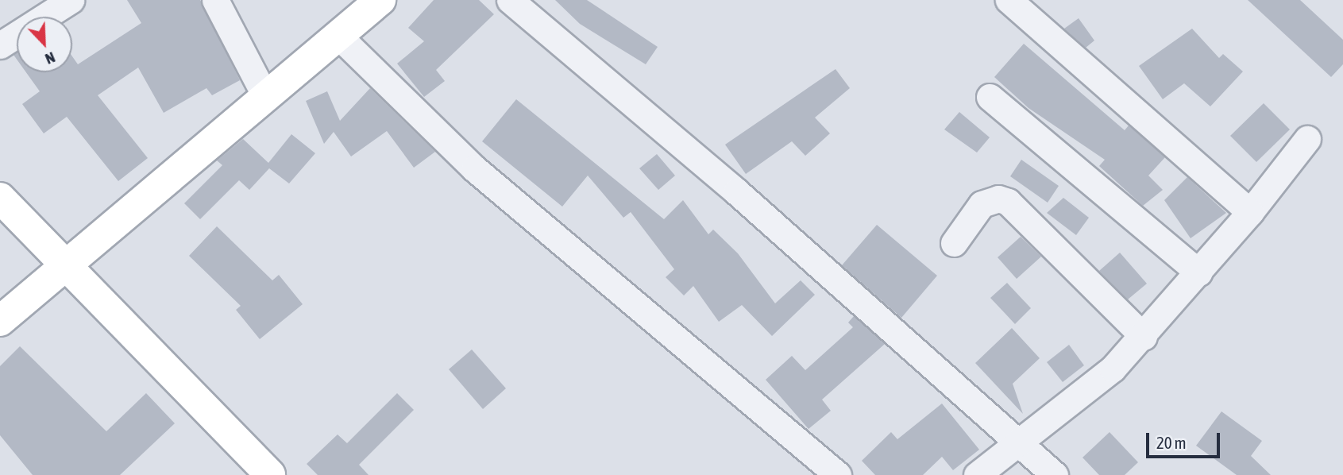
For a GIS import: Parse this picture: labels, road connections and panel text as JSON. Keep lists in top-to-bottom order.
{
  "scale_bar": "20 m",
  "north": "bottom right"
}
